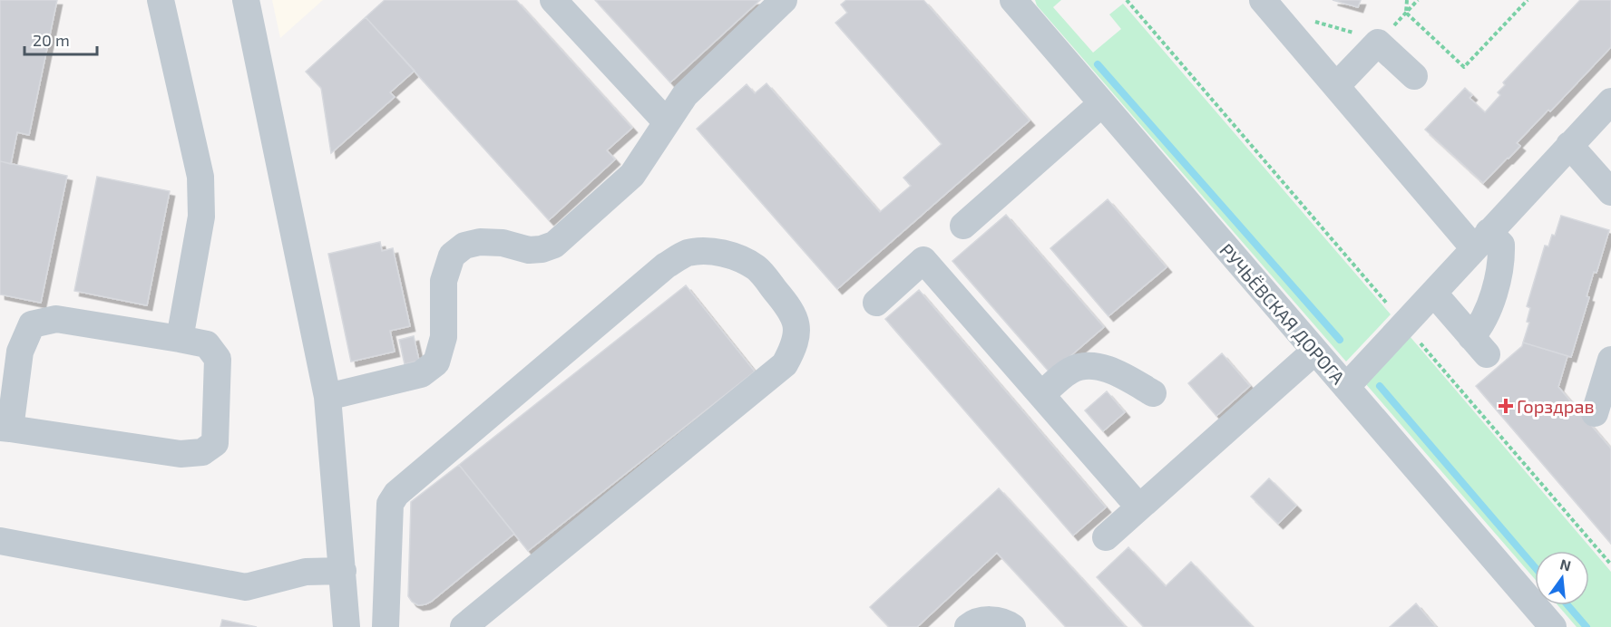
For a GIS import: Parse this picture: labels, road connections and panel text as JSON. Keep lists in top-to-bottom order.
{
  "streets": {
    "street": ["РУЧЬЁВСКАЯ ДОРОГА"]
  },
  "places": {
    "health": ["Горздрав"]
  },
  "scale_bar": "20 m",
  "north": "top"
}
